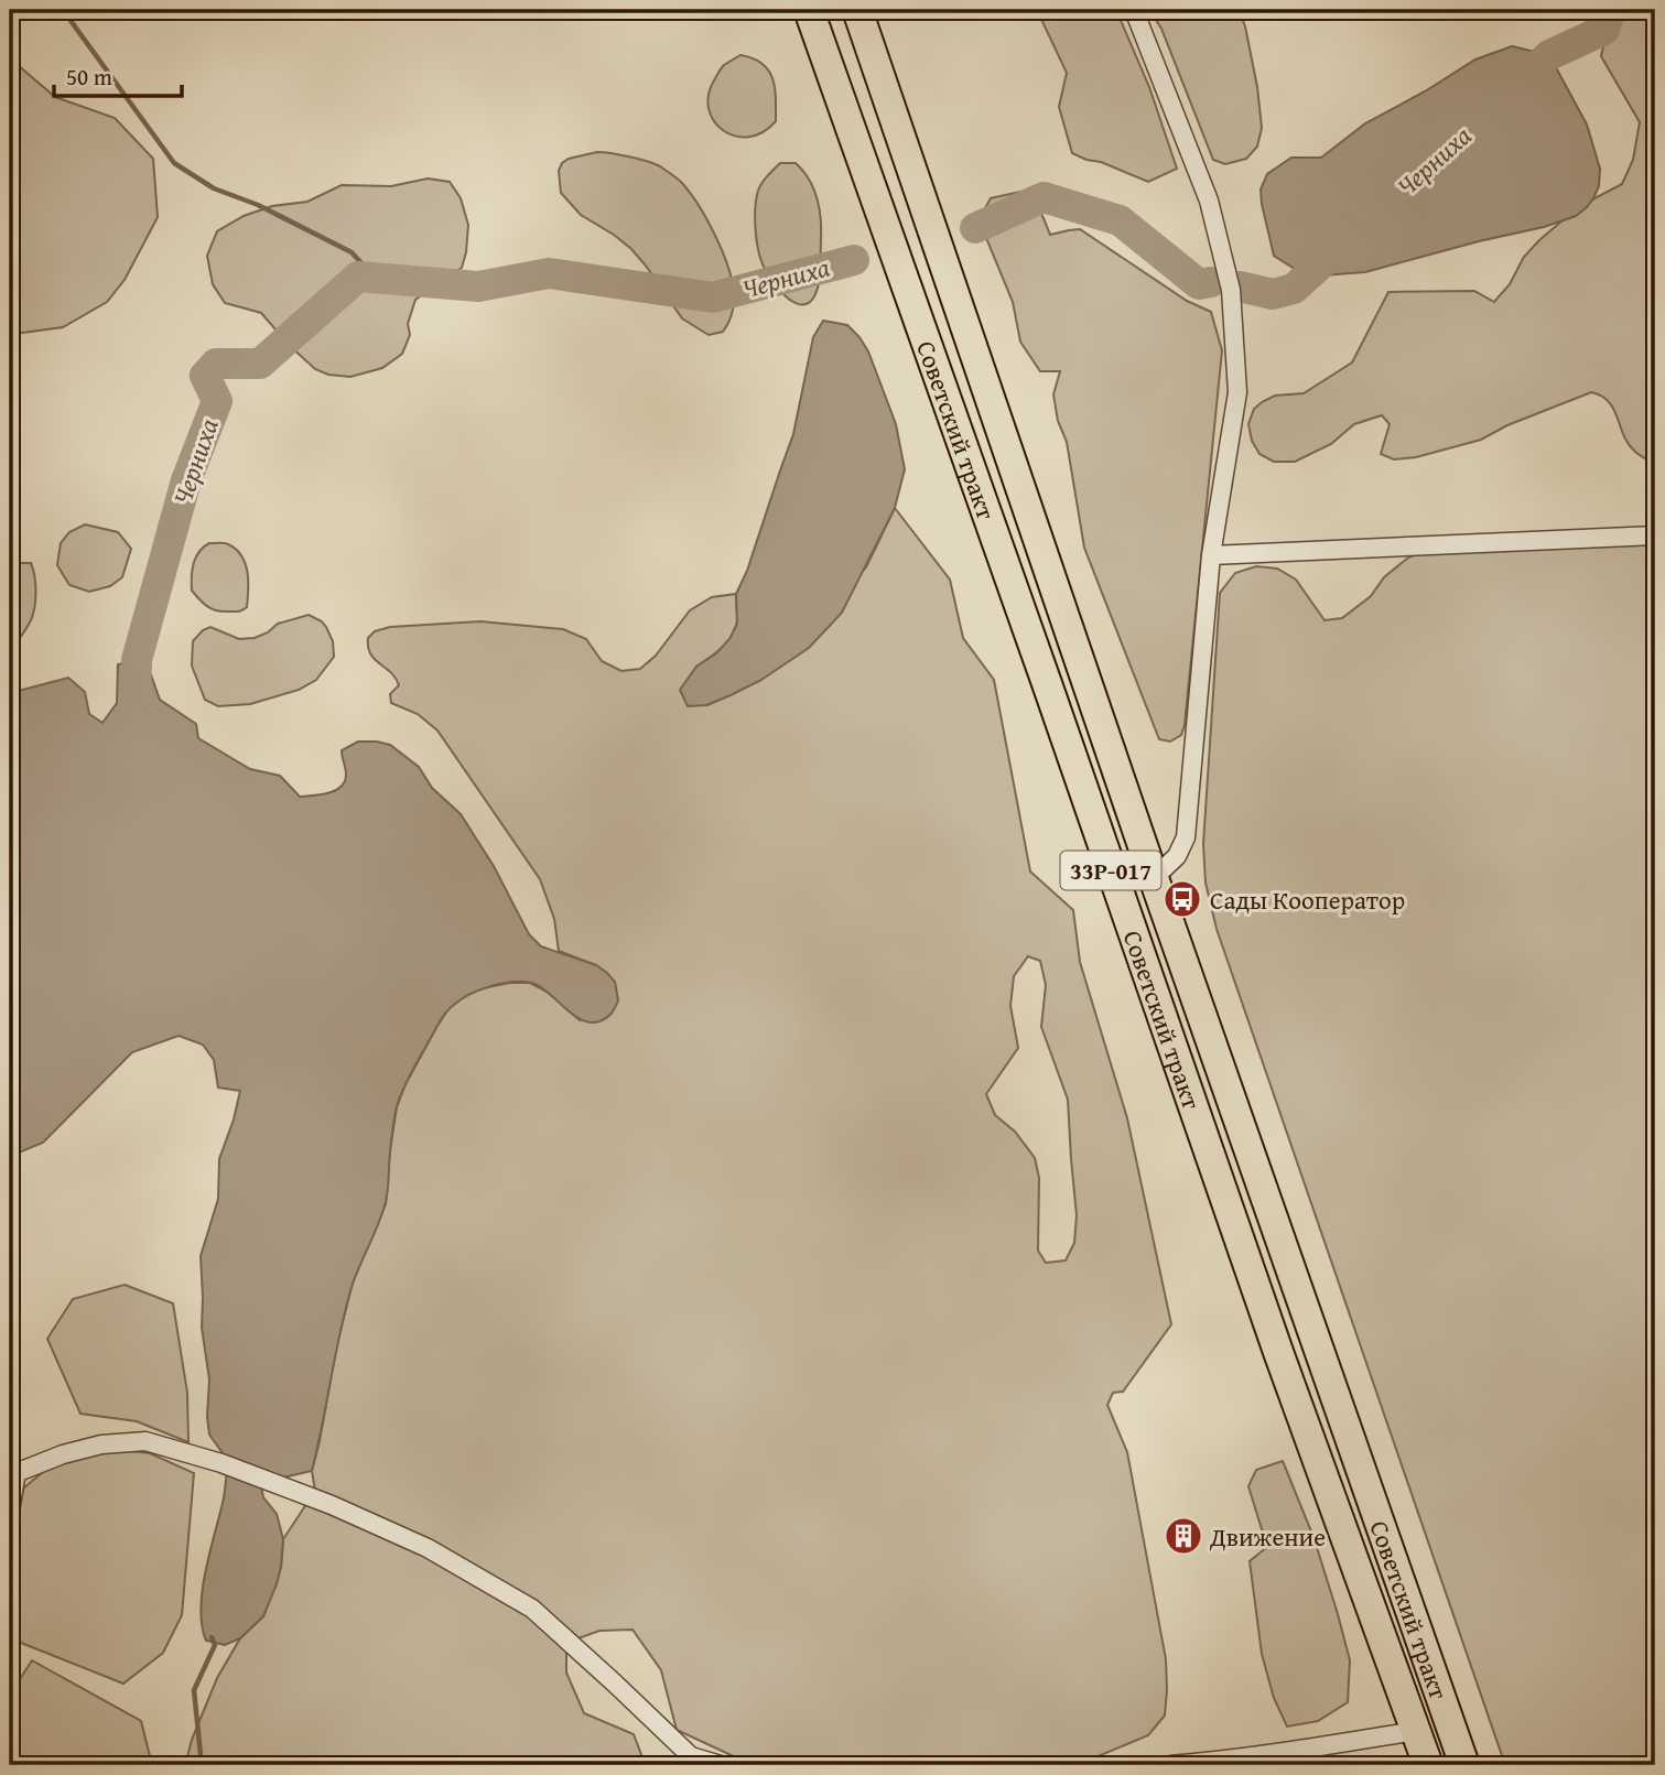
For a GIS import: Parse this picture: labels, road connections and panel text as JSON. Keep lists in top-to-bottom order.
{
  "streets": {
    "highway": ["Советский тракт", "33Р-017"]
  },
  "water": ["Черниха"],
  "places": {
    "bus stop": ["Сады Кооператор"],
    "building": ["Движение"]
  },
  "scale_bar": "50 m"
}
